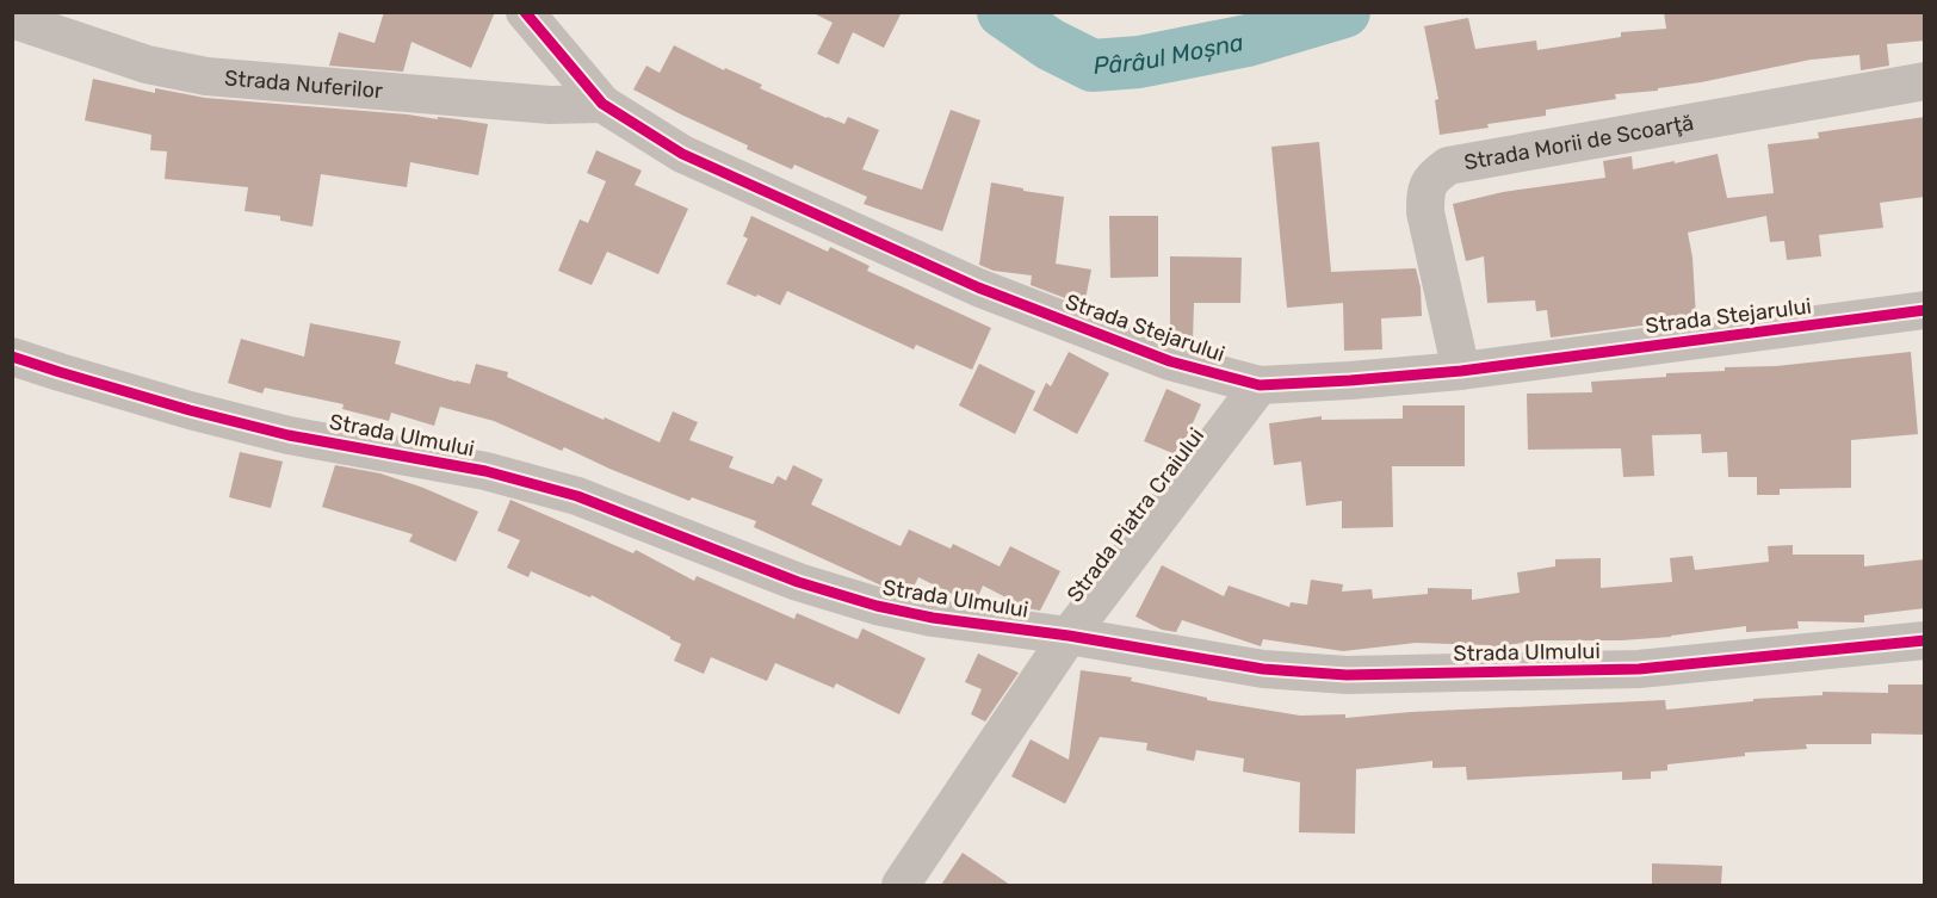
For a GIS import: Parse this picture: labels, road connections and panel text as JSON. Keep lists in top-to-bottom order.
{
  "streets": {
    "street": [
      "Strada Nuferilor",
      "Strada Morii de Scoarţă",
      "Strada Stejarului",
      "Strada Ulmului",
      "Strada Piatra Craiului"
    ]
  },
  "crossings": [
    ["Strada Nuferilor", "Strada Stejarului"],
    ["Strada Morii de Scoarţă", "Strada Stejarului"],
    ["Strada Stejarului", "Strada Piatra Craiului"],
    ["Strada Ulmului", "Strada Piatra Craiului"]
  ],
  "water": ["Pârâul Moșna"]
}
